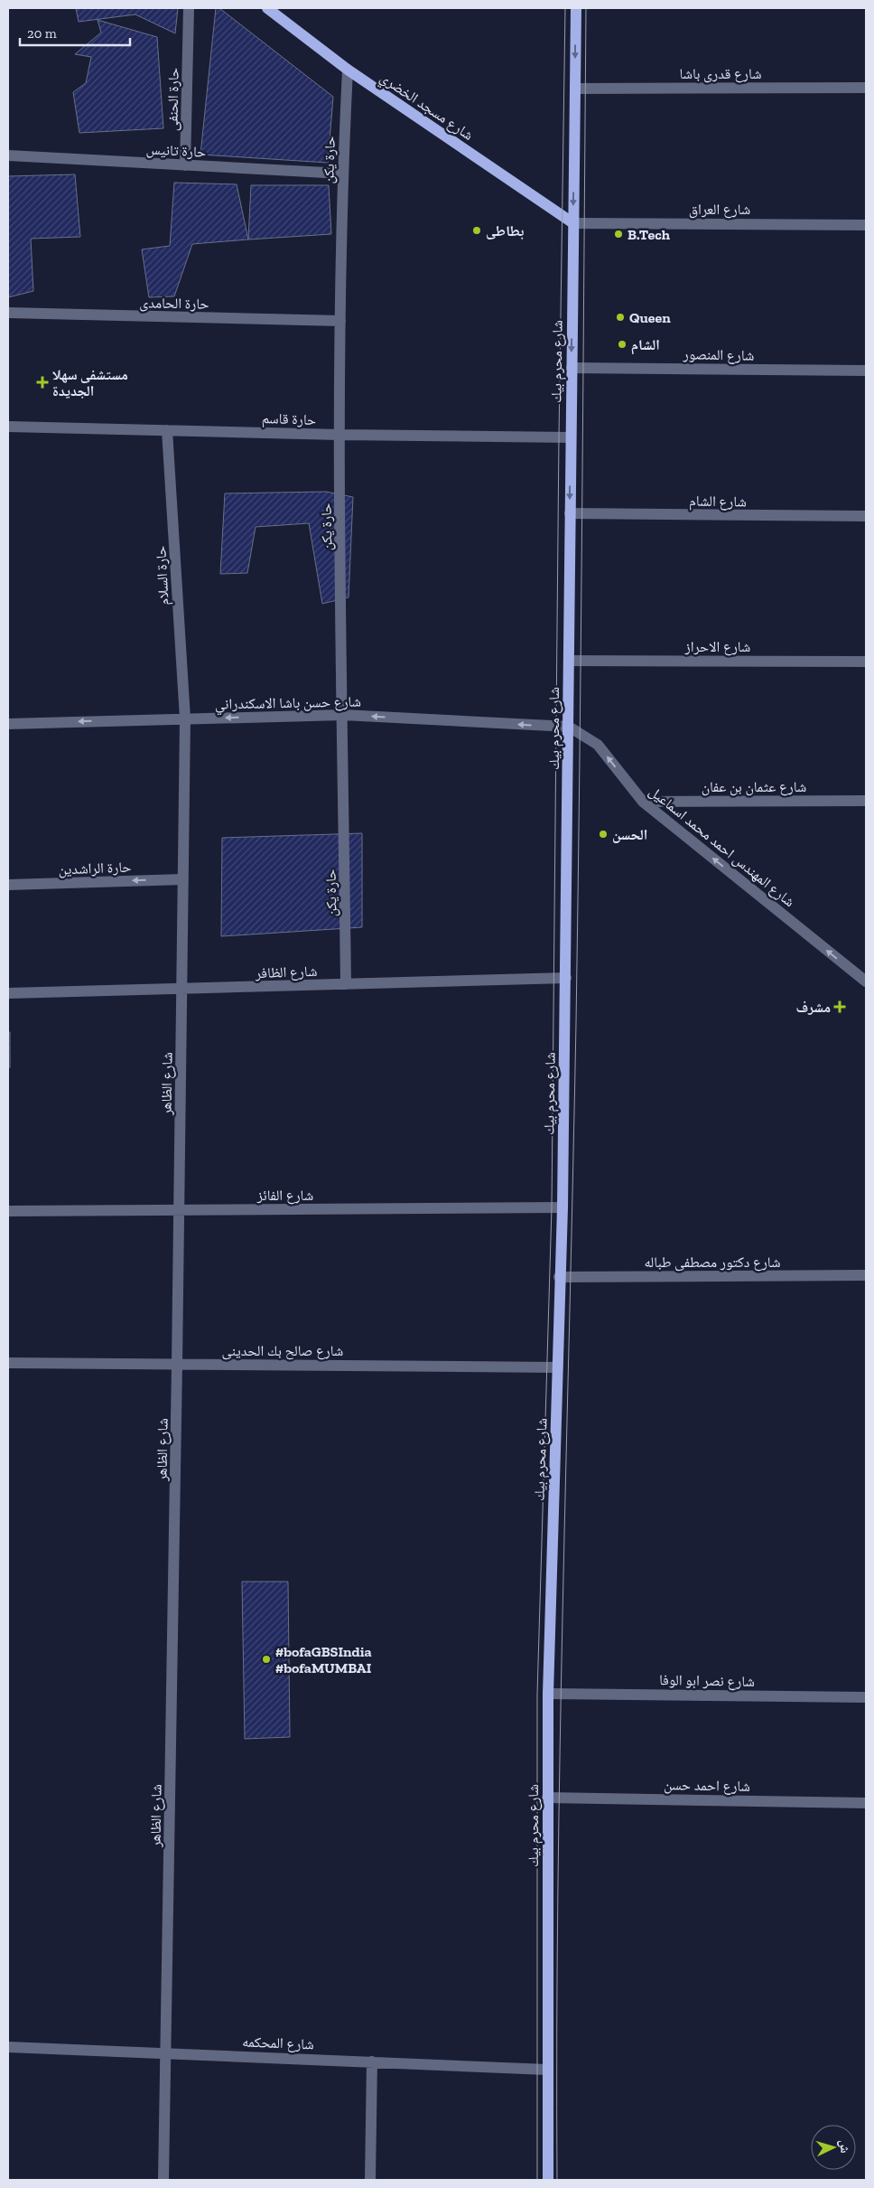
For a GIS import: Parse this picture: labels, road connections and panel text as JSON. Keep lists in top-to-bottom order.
{
  "streets": {
    "main road": ["شارع مسجد الخضري", "شارع محرم بيك"],
    "street": [
      "شارع قدرى باشا",
      "حارة الحنفى",
      "حارة تانيس",
      "حارة يكن",
      "شارع العراق",
      "حارة الحامدى",
      "شارع المنصور",
      "حارة قاسم",
      "شارع الشام",
      "حارة السلام",
      "شارع الاحراز",
      "شارع حسن باشا الاسكندراني",
      "شارع عثمان بن عفان",
      "شارع المهندس احمد محمد اسماعيل",
      "حارة الراشدين",
      "شارع الظافر",
      "شارع الظاهر",
      "شارع الفائز",
      "شارع دكتور مصطفى طباله",
      "شارع صالح بك الحدينى",
      "شارع نصر ابو الوفا",
      "شارع احمد حسن",
      "شارع المحكمه"
    ]
  },
  "crossings": [
    ["شارع قدرى باشا", "شارع محرم بيك"],
    ["حارة الحنفى", "حارة تانيس"],
    ["شارع مسجد الخضري", "حارة يكن"],
    ["شارع مسجد الخضري", "شارع العراق"],
    ["شارع مسجد الخضري", "شارع محرم بيك"],
    ["حارة تانيس", "حارة يكن"],
    ["حارة يكن", "حارة الحامدى"],
    ["حارة يكن", "حارة قاسم"],
    ["حارة يكن", "شارع حسن باشا الاسكندراني"],
    ["حارة يكن", "شارع الظافر"],
    ["شارع العراق", "شارع محرم بيك"],
    ["شارع المنصور", "شارع محرم بيك"],
    ["شارع محرم بيك", "حارة قاسم"],
    ["شارع محرم بيك", "شارع الشام"],
    ["شارع محرم بيك", "شارع الاحراز"],
    ["شارع محرم بيك", "شارع حسن باشا الاسكندراني"],
    ["شارع محرم بيك", "شارع المهندس احمد محمد اسماعيل"],
    ["شارع محرم بيك", "شارع الظافر"],
    ["شارع محرم بيك", "شارع الفائز"],
    ["شارع محرم بيك", "شارع دكتور مصطفى طباله"],
    ["شارع محرم بيك", "شارع صالح بك الحدينى"],
    ["شارع محرم بيك", "شارع نصر ابو الوفا"],
    ["شارع محرم بيك", "شارع احمد حسن"],
    ["شارع محرم بيك", "شارع المحكمه"],
    ["حارة قاسم", "حارة السلام"],
    ["حارة السلام", "شارع حسن باشا الاسكندراني"],
    ["حارة السلام", "شارع الظاهر"],
    ["شارع حسن باشا الاسكندراني", "شارع المهندس احمد محمد اسماعيل"],
    ["شارع حسن باشا الاسكندراني", "شارع الظاهر"],
    ["شارع عثمان بن عفان", "شارع المهندس احمد محمد اسماعيل"],
    ["حارة الراشدين", "شارع الظاهر"],
    ["شارع الظافر", "شارع الظاهر"],
    ["شارع الظاهر", "شارع الفائز"],
    ["شارع الظاهر", "شارع صالح بك الحدينى"],
    ["شارع الظاهر", "شارع المحكمه"]
  ],
  "one_way": ["شارع حسن باشا الاسكندراني", "شارع المهندس احمد محمد اسماعيل", "حارة الراشدين"],
  "places": {
    "other": [
      "بطاطى",
      "B.Tech",
      "Queen",
      "الشام",
      "الحسن",
      "#bofaGBSIndia #bofaMUMBAI"
    ],
    "health": ["مستشفى سهلا الجديدة", "مشرف"]
  },
  "scale_bar": "20 m",
  "north": "right"
}
